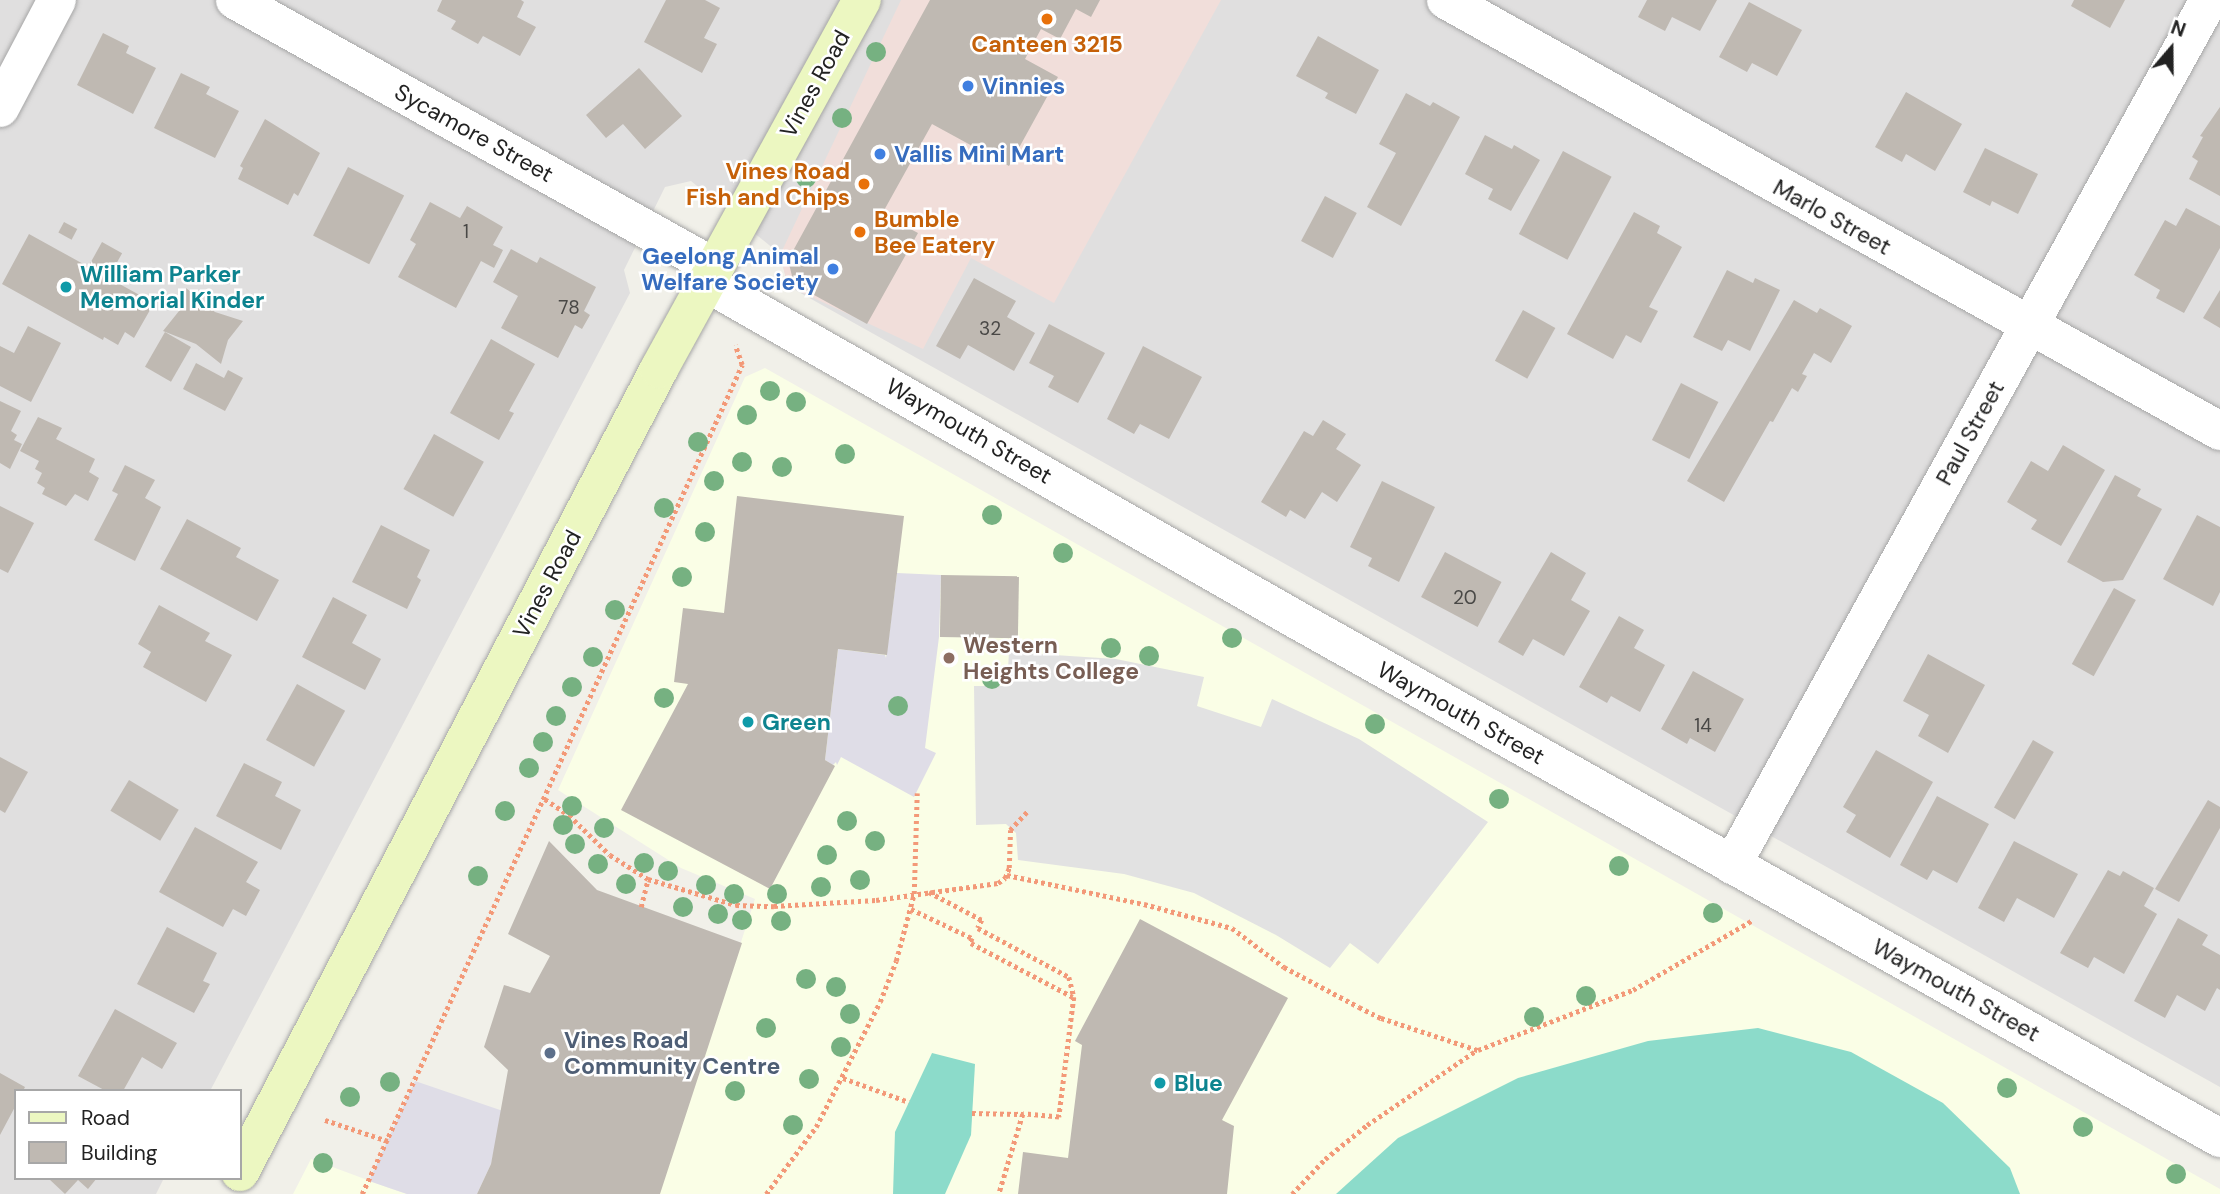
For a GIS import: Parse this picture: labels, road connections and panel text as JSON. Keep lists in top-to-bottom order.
{
  "streets": {
    "main road": ["Vines Road"],
    "street": [
      "Sycamore Street",
      "Marlo Street",
      "Waymouth Street",
      "Paul Street"
    ]
  },
  "crossings": [
    ["Vines Road", "Sycamore Street"],
    ["Vines Road", "Waymouth Street"],
    ["Sycamore Street", "Waymouth Street"],
    ["Marlo Street", "Paul Street"],
    ["Waymouth Street", "Paul Street"]
  ],
  "places": [
    "Canteen 3215",
    "Vinnies",
    "Vallis Mini Mart",
    "Vines Road Fish and Chips",
    "Bumble Bee Eatery",
    "Geelong Animal Welfare Society",
    "William Parker Memorial Kinder",
    "Western Heights College",
    "Green",
    "Vines Road Community Centre",
    "Blue"
  ],
  "house_numbers": [
    "1",
    "78",
    "32",
    "20",
    "14"
  ],
  "legend": ["Road", "Building"],
  "north": "top"
}
